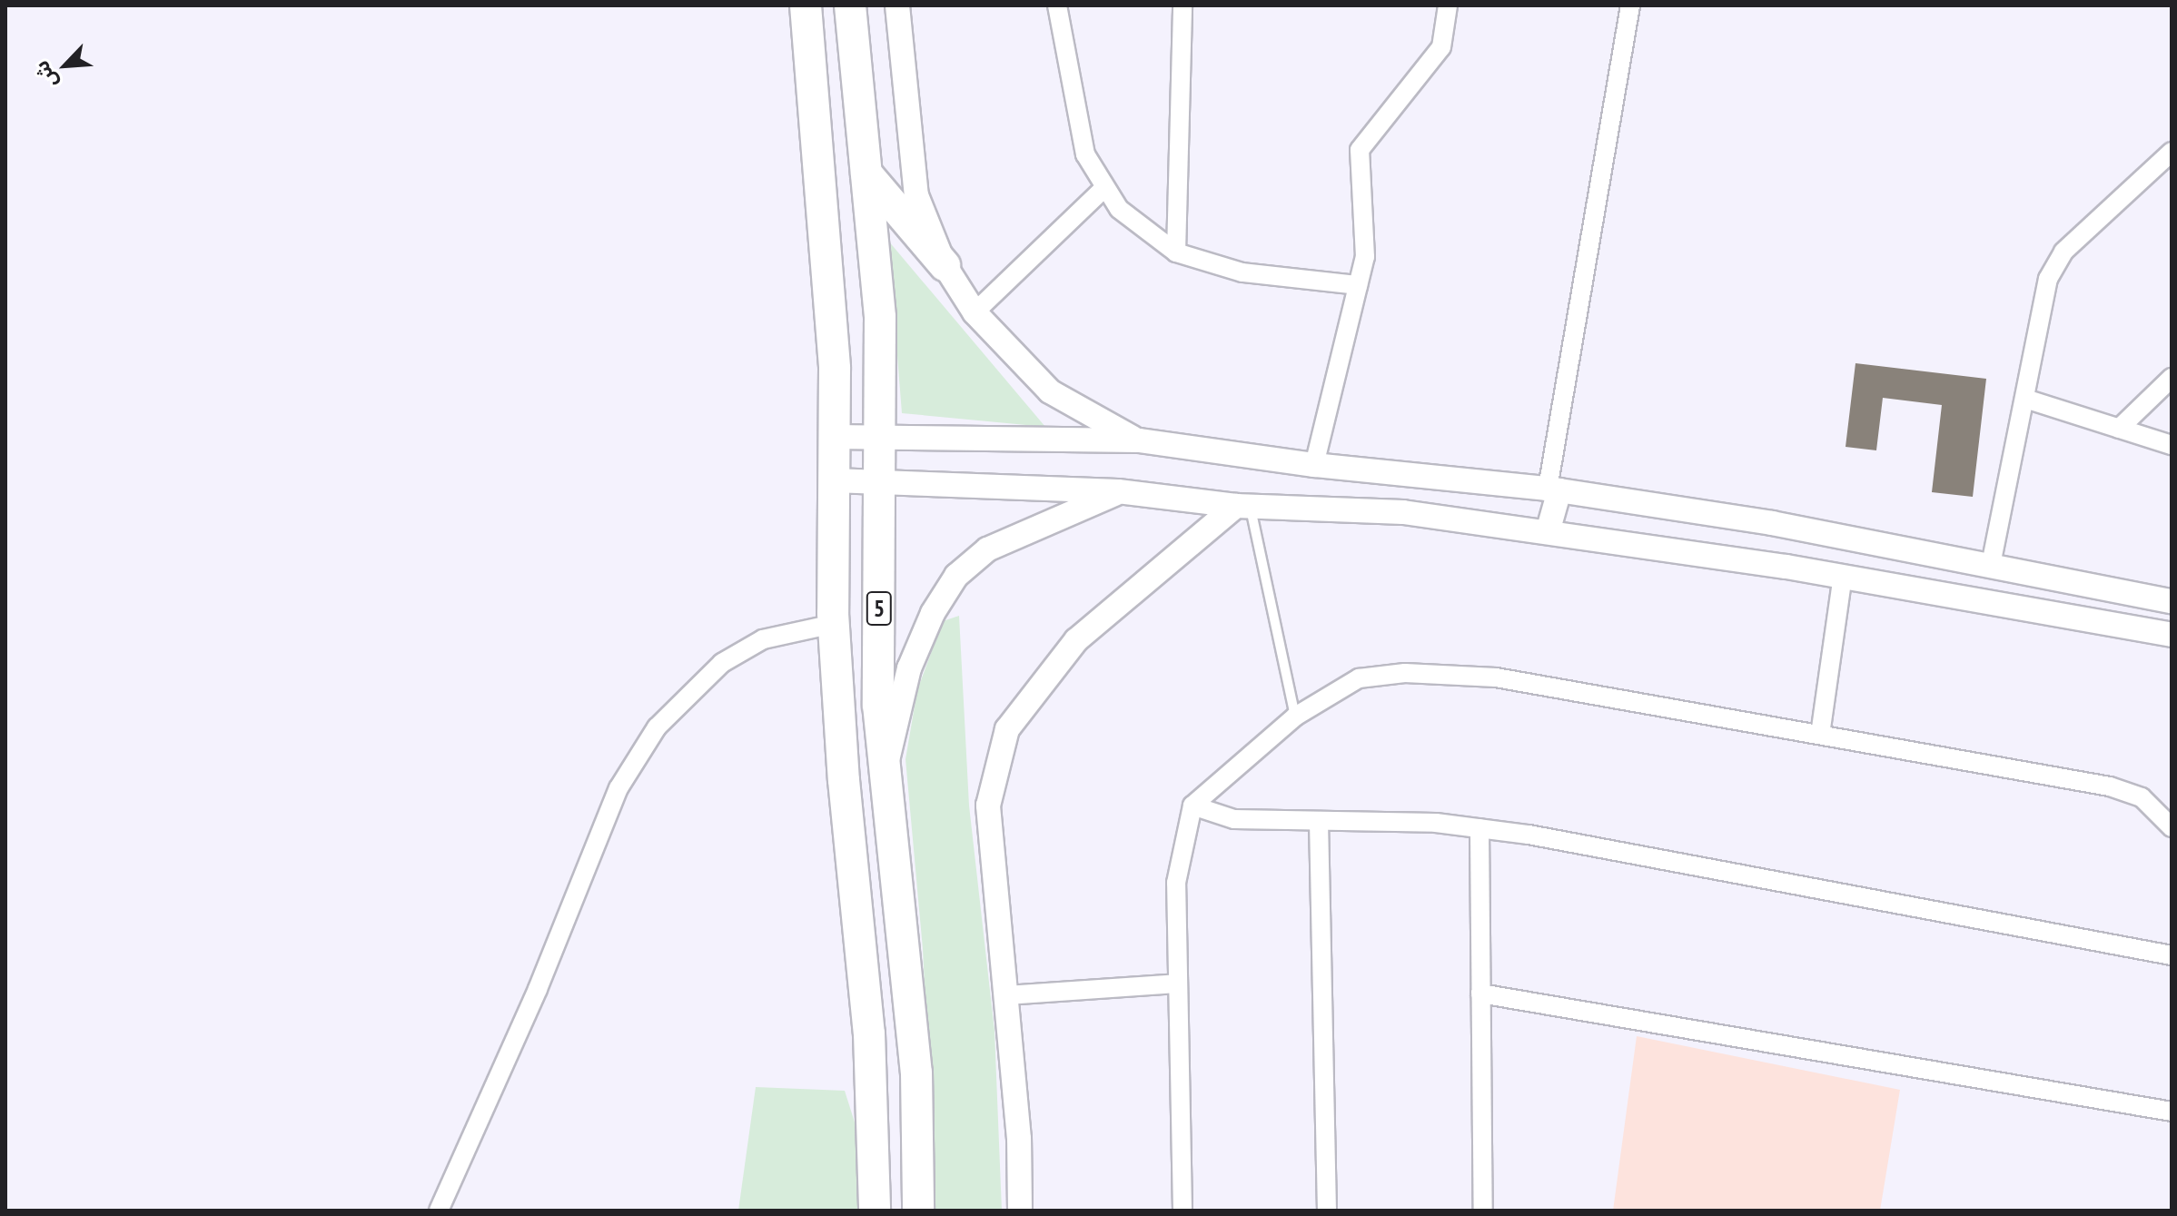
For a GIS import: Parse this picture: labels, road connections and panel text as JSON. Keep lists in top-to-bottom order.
{
  "streets": {
    "highway": ["5"]
  },
  "north": "bottom left"
}
